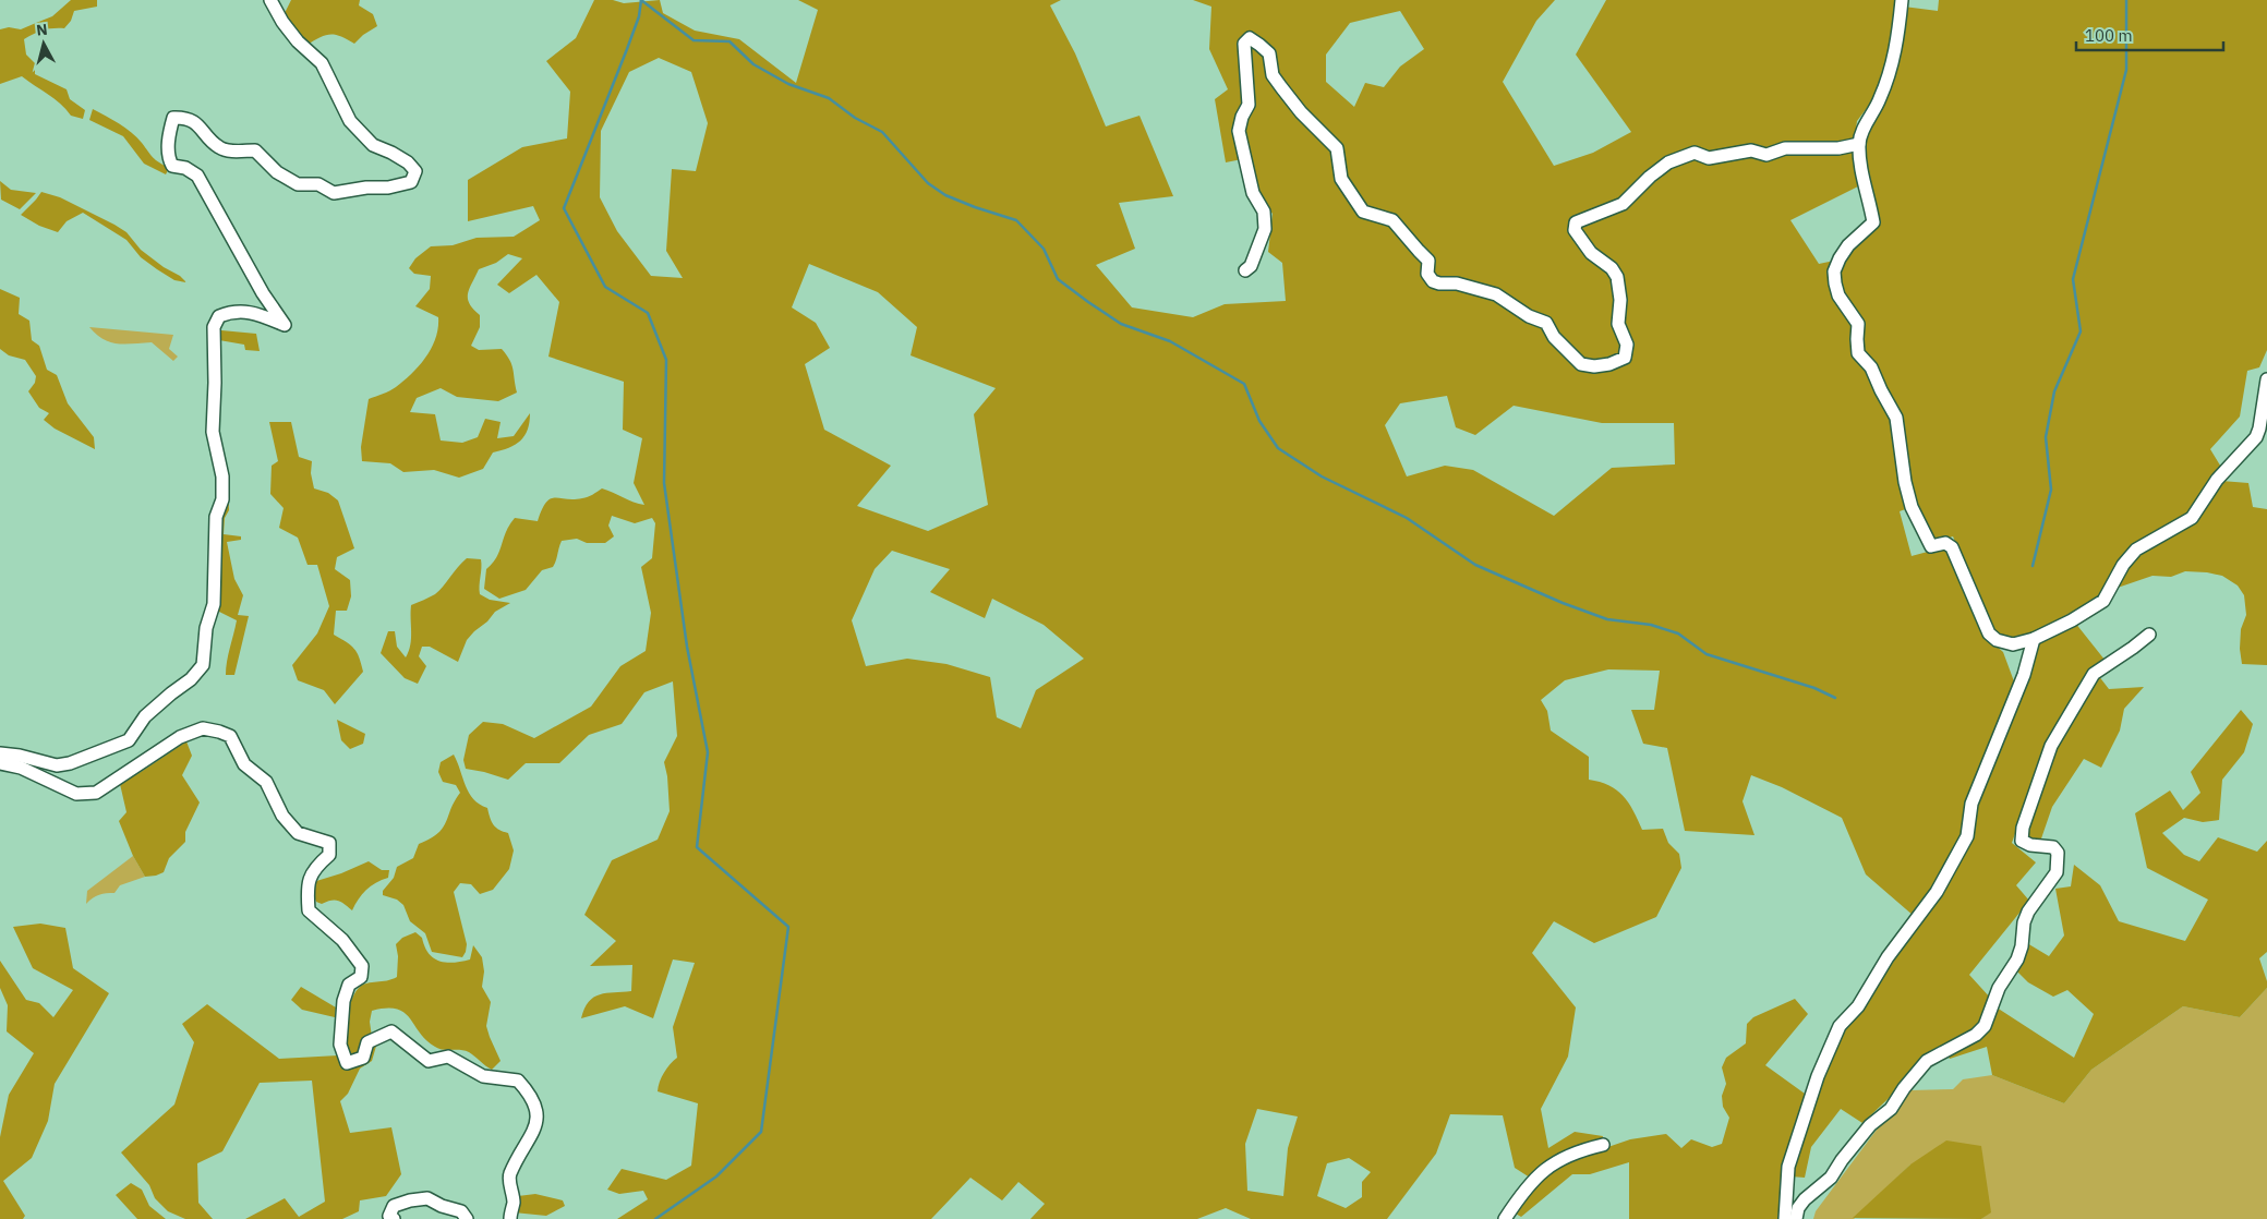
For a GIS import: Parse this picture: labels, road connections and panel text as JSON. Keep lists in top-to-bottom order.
{
  "scale_bar": "100 m",
  "north": "top"
}
